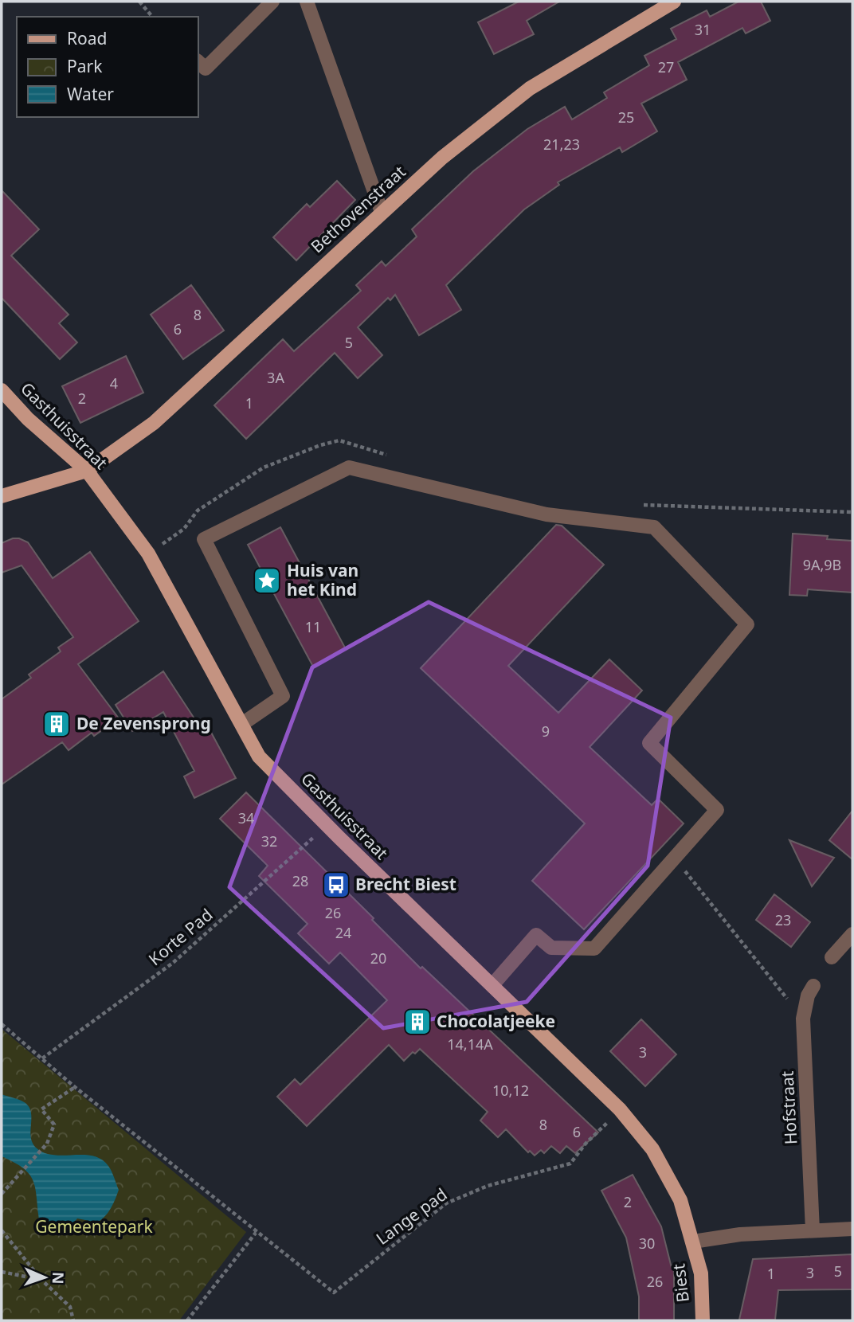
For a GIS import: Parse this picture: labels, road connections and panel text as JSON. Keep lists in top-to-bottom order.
{
  "streets": {
    "main road": ["Bethovenstraat", "Gasthuisstraat", "Biest"],
    "street": ["Hofstraat"],
    "path": ["Korte Pad", "Lange pad"]
  },
  "crossings": [
    ["Bethovenstraat", "Gasthuisstraat"],
    ["Gasthuisstraat", "Korte Pad"],
    ["Gasthuisstraat", "Lange pad"],
    ["Gasthuisstraat", "Biest"]
  ],
  "parks": ["Gemeentepark"],
  "places": {
    "place": ["Huis van het Kind"],
    "building": ["De Zevensprong", "Chocolatjeeke"],
    "bus stop": ["Brecht Biest"]
  },
  "house_numbers": [
    "31",
    "27",
    "25",
    "21,23",
    "8",
    "6",
    "5",
    "3A",
    "4",
    "2",
    "1",
    "9A,9B",
    "11",
    "9",
    "34",
    "32",
    "28",
    "26",
    "23",
    "24",
    "20",
    "14,14A",
    "3",
    "10,12",
    "8",
    "6",
    "2",
    "30",
    "5",
    "3",
    "1",
    "26"
  ],
  "legend": ["Road", "Park", "Water"],
  "north": "right"
}
